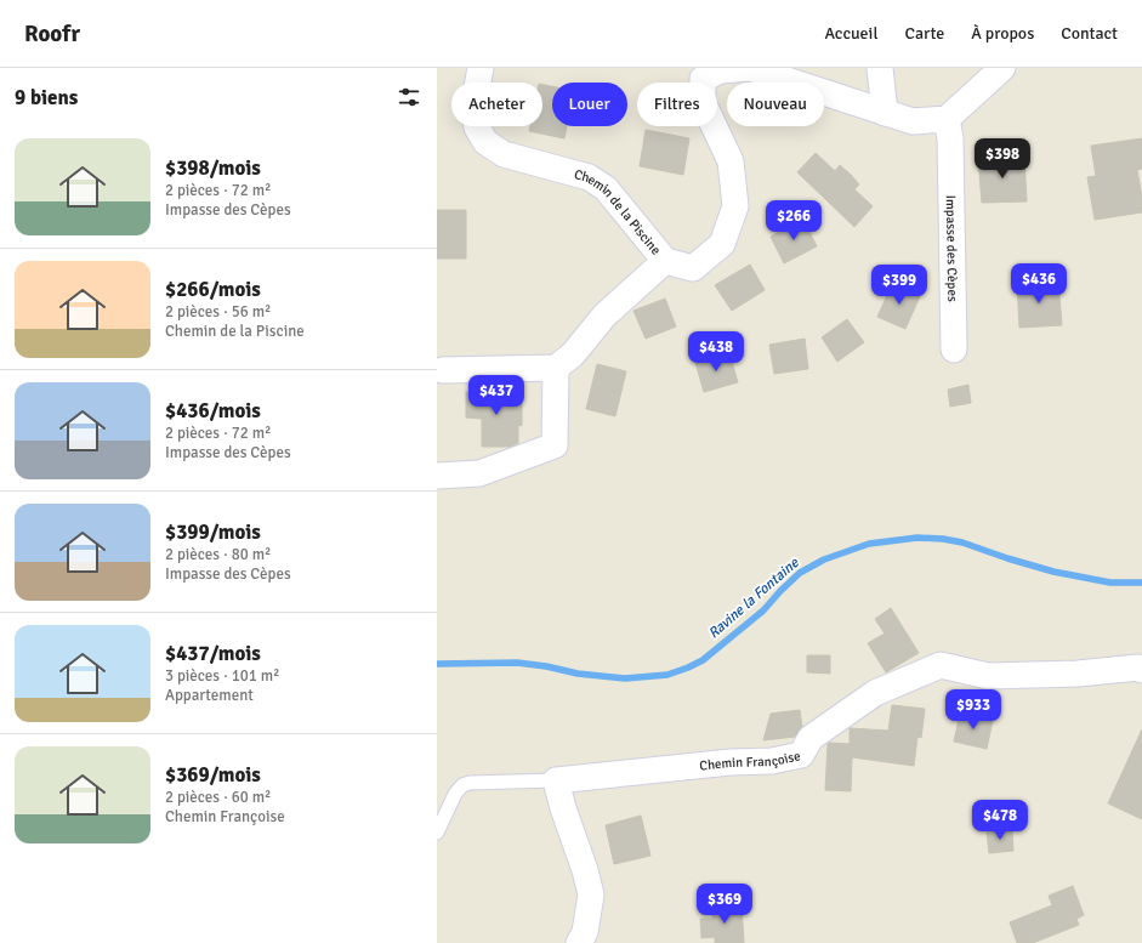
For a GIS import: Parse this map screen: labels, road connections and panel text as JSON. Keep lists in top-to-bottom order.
{
  "streets": {
    "street": ["Chemin de la Piscine", "Impasse des Cèpes", "Chemin Françoise"]
  },
  "crossings": [
    ["Chemin de la Piscine", "Impasse des Cèpes"]
  ],
  "water": ["Ravine la Fontaine"],
  "page": {
    "header": "Roofr",
    "nav": [
      "Accueil",
      "Carte",
      "À propos",
      "Contact"
    ],
    "heading": "9 biens",
    "chip": [
      "Acheter",
      "Louer",
      "Filtres",
      "Nouveau"
    ],
    "list": [
      {
        "name": "$398/mois",
        "note": "2 pièces · 72 m² · Impasse des Cèpes"
      },
      {
        "name": "$266/mois",
        "note": "2 pièces · 56 m² · Chemin de la Piscine"
      },
      {
        "name": "$436/mois",
        "note": "2 pièces · 72 m² · Impasse des Cèpes"
      },
      {
        "name": "$399/mois",
        "note": "2 pièces · 80 m² · Impasse des Cèpes"
      },
      {
        "name": "$437/mois",
        "note": "3 pièces · 101 m² · Appartement"
      },
      {
        "name": "$369/mois",
        "note": "2 pièces · 60 m² · Chemin Françoise"
      }
    ],
    "price": [
      "$398",
      "$266",
      "$436",
      "$399",
      "$438",
      "$437",
      "$933",
      "$478",
      "$369"
    ]
  }
}
